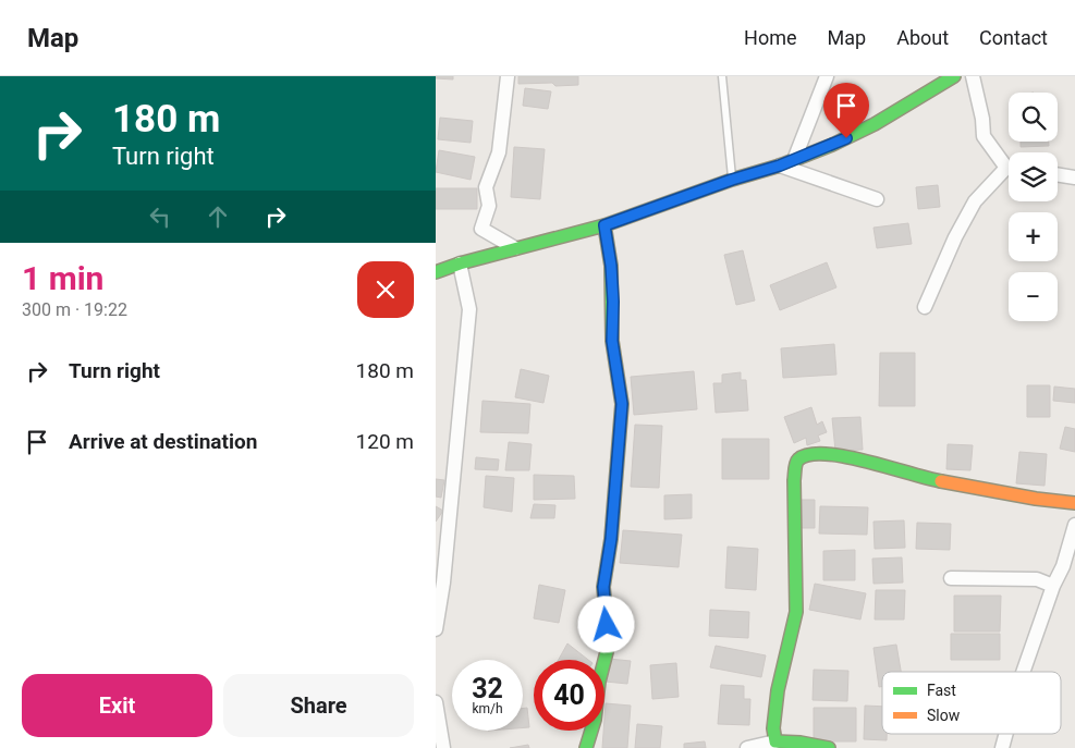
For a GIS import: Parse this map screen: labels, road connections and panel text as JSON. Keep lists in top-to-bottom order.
{
  "legend": ["Fast", "Slow"],
  "page": {
    "header": "Map",
    "nav": [
      "Home",
      "Map",
      "About",
      "Contact"
    ],
    "turn": ["180 m", "Turn right"],
    "map_buttons": ["+", "−"],
    "heading": ["1 min", "300 m · 19:22"],
    "list": [
      {
        "name": "Turn right",
        "value": "180 m"
      },
      {
        "name": "Arrive at destination",
        "value": "120 m"
      }
    ],
    "speed": "32 km/h",
    "limit": "40",
    "buttons": ["Exit", "Share"]
  }
}
